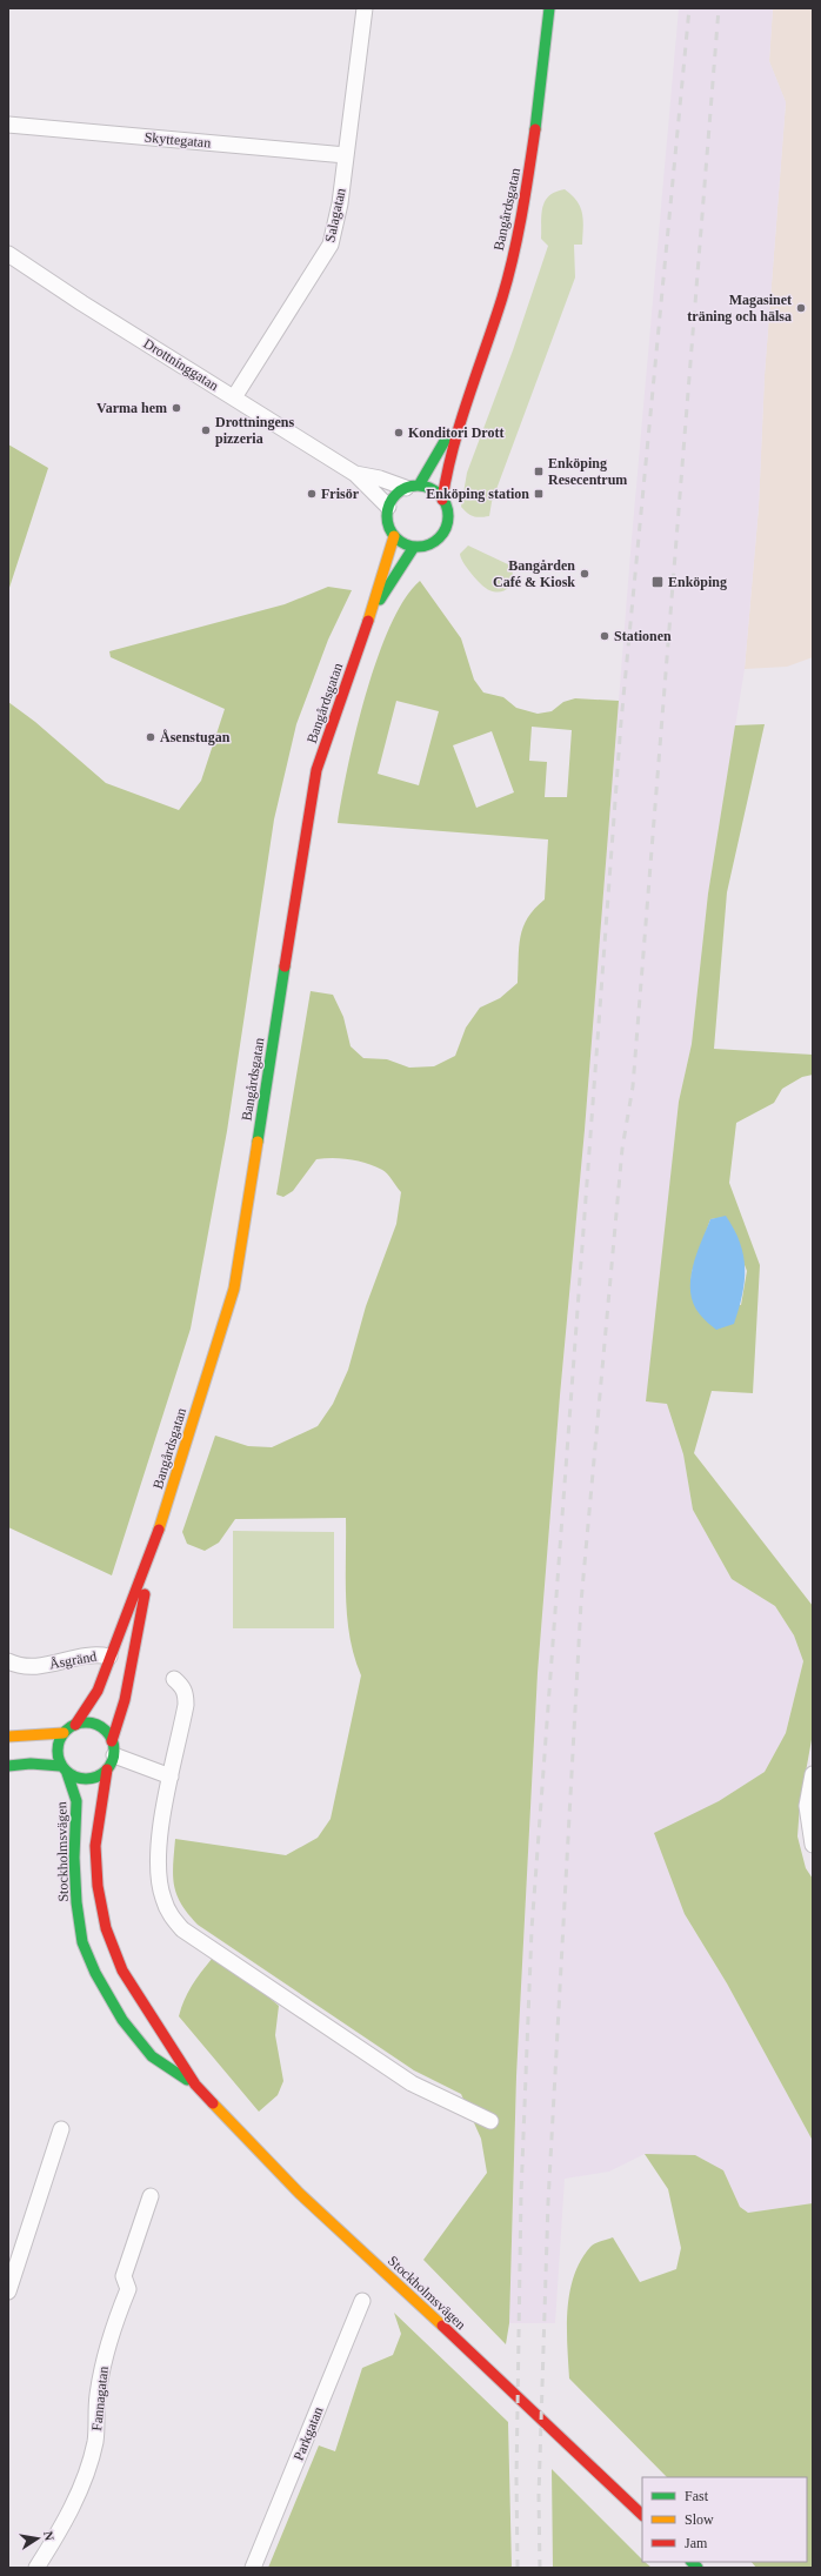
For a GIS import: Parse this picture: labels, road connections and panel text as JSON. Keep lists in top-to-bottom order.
{
  "streets": {
    "main road": ["Bangårdsgatan", "Stockholmsvägen"],
    "street": [
      "Skyttegatan",
      "Salagatan",
      "Drottninggatan",
      "Åsgränd",
      "Fannagatan",
      "Parkgatan"
    ]
  },
  "crossings": [
    ["Skyttegatan", "Salagatan"],
    ["Bangårdsgatan", "Drottninggatan"],
    ["Bangårdsgatan", "Åsgränd"],
    ["Bangårdsgatan", "Stockholmsvägen"],
    ["Salagatan", "Drottninggatan"]
  ],
  "places": {
    "other": [
      "Magasinet träning och hälsa",
      "Varma hem",
      "Drottningens pizzeria",
      "Konditori Drott",
      "Frisör",
      "Bangården Café & Kiosk",
      "Stationen",
      "Åsenstugan"
    ],
    "transit": ["Enköping Resecentrum", "Enköping station", "Enköping"]
  },
  "legend": ["Fast", "Slow", "Jam"],
  "north": "right"
}
